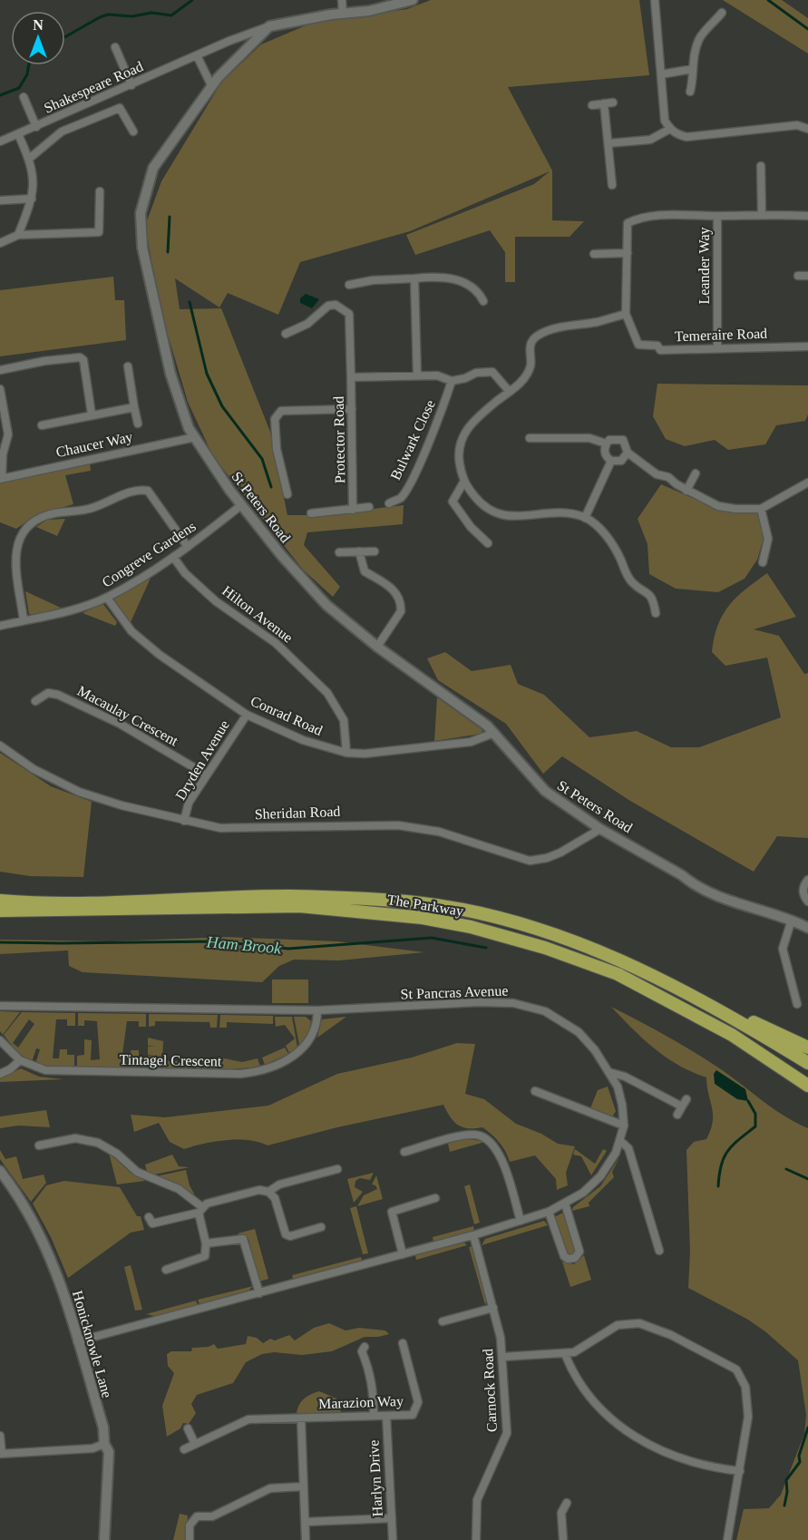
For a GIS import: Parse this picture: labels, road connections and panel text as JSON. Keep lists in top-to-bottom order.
{
  "streets": {
    "highway": ["The Parkway"],
    "street": [
      "Shakespeare Road",
      "Leander Way",
      "Temeraire Road",
      "Protector Road",
      "Bulwark Close",
      "Chaucer Way",
      "St Peters Road",
      "Congreve Gardens",
      "Hilton Avenue",
      "Macaulay Crescent",
      "Conrad Road",
      "Dryden Avenue",
      "Sheridan Road",
      "St Pancras Avenue",
      "Tintagel Crescent",
      "Honicknowle Lane",
      "Carnock Road",
      "Marazion Way",
      "Harlyn Drive"
    ]
  },
  "crossings": [
    ["Shakespeare Road", "St Peters Road"],
    ["Leander Way", "Temeraire Road"],
    ["Protector Road", "Bulwark Close"],
    ["Chaucer Way", "St Peters Road"],
    ["St Peters Road", "Congreve Gardens"],
    ["St Peters Road", "Conrad Road"],
    ["St Peters Road", "Sheridan Road"],
    ["Congreve Gardens", "Hilton Avenue"],
    ["Congreve Gardens", "Conrad Road"],
    ["Hilton Avenue", "Conrad Road"],
    ["Macaulay Crescent", "Dryden Avenue"],
    ["Conrad Road", "Dryden Avenue"],
    ["Dryden Avenue", "Sheridan Road"],
    ["St Pancras Avenue", "Tintagel Crescent"],
    ["St Pancras Avenue", "Honicknowle Lane"],
    ["St Pancras Avenue", "Carnock Road"],
    ["Marazion Way", "Harlyn Drive"]
  ],
  "water": ["Ham Brook"],
  "north": "top"
}
